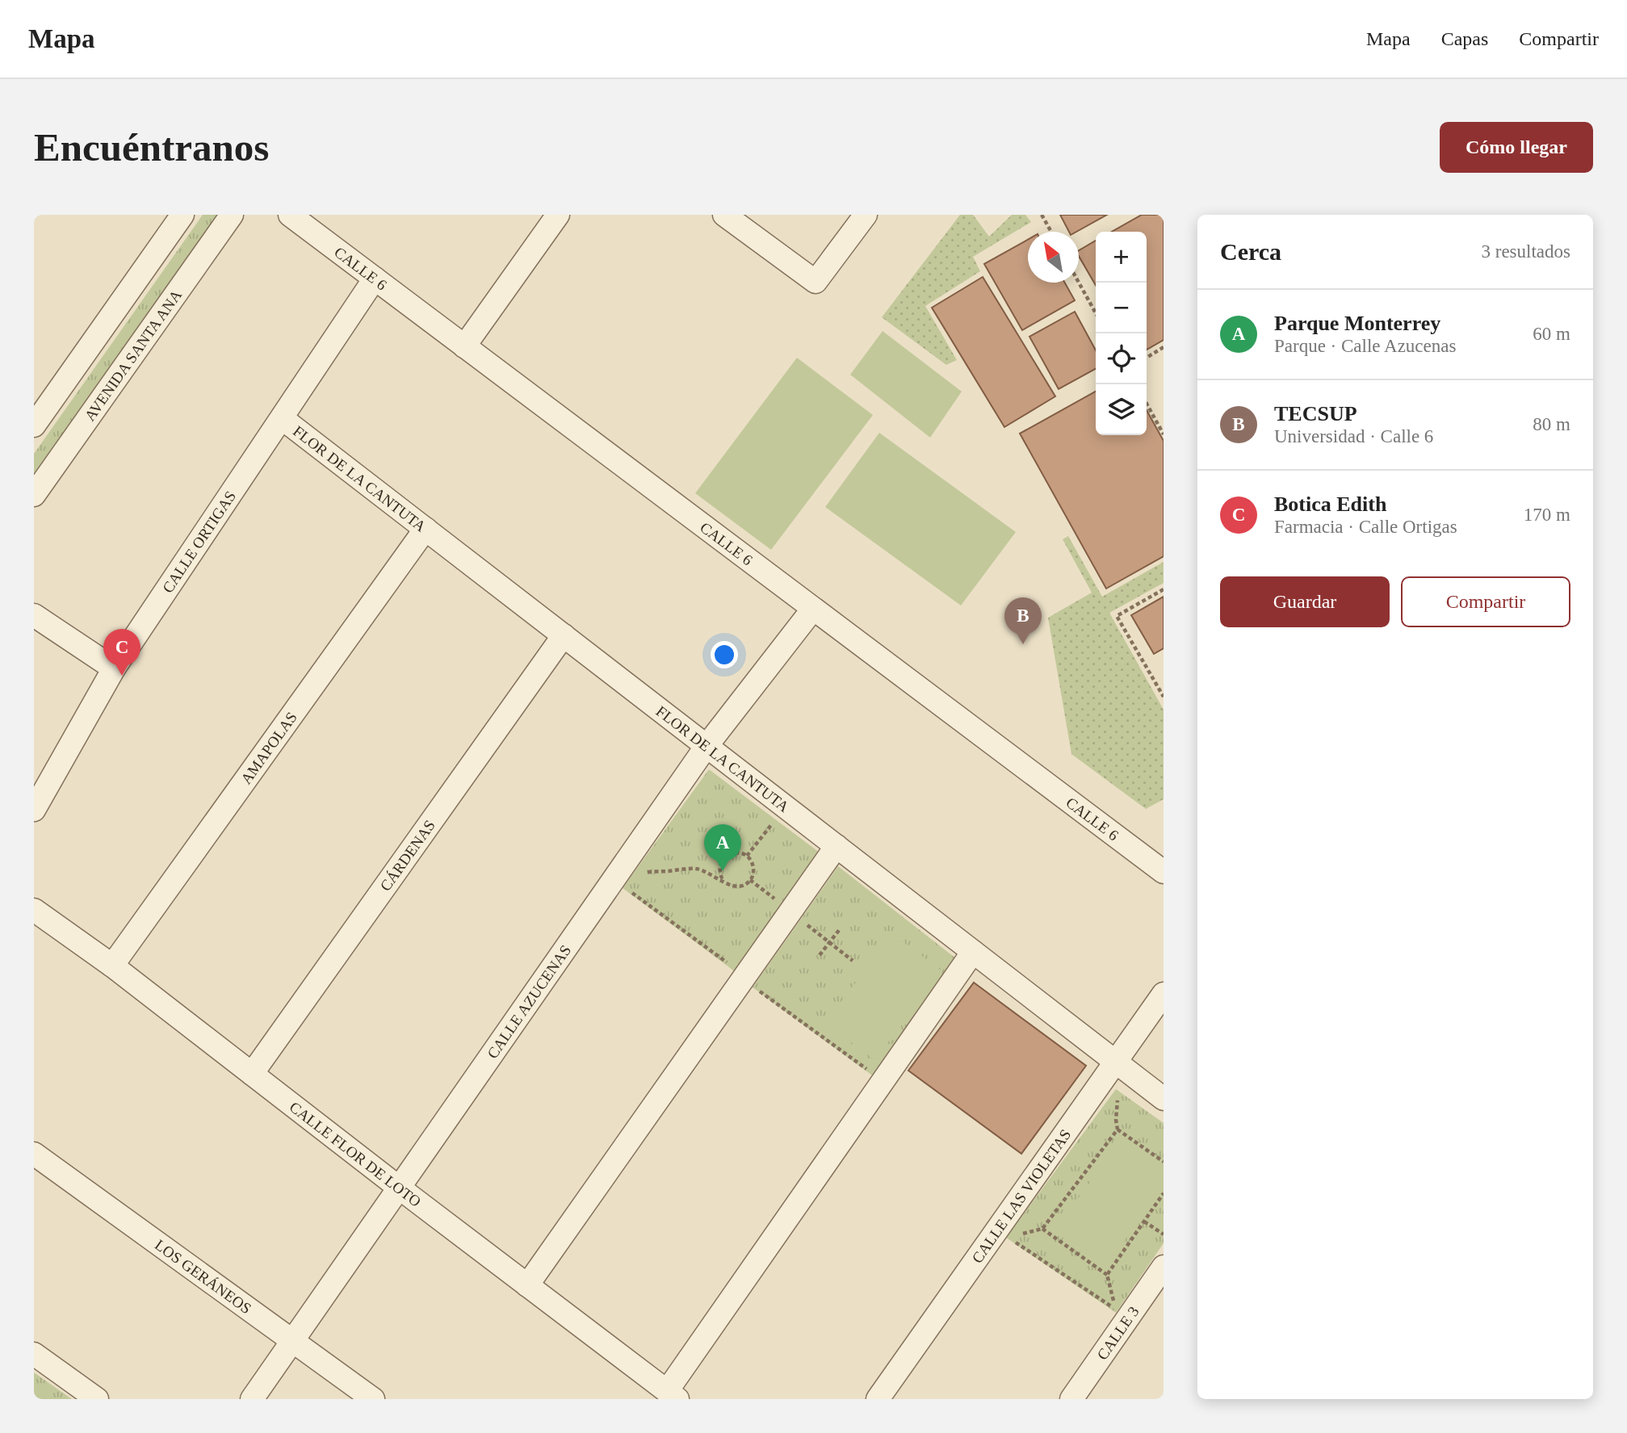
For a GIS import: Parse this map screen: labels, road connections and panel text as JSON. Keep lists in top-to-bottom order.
{
  "streets": {
    "street": [
      "CALLE 6",
      "AVENIDA SANTA ANA",
      "FLOR DE LA CANTUTA",
      "CALLE ORTIGAS",
      "AMAPOLAS",
      "CÁRDENAS",
      "CALLE AZUCENAS",
      "CALLE FLOR DE LOTO",
      "CALLE LAS VIOLETAS",
      "LOS GERÁNEOS",
      "CALLE 3"
    ]
  },
  "crossings": [
    ["CALLE 6", "CALLE ORTIGAS"],
    ["CALLE 6", "CALLE AZUCENAS"],
    ["FLOR DE LA CANTUTA", "CALLE ORTIGAS"],
    ["FLOR DE LA CANTUTA", "AMAPOLAS"],
    ["FLOR DE LA CANTUTA", "CÁRDENAS"],
    ["FLOR DE LA CANTUTA", "CALLE AZUCENAS"],
    ["FLOR DE LA CANTUTA", "CALLE LAS VIOLETAS"],
    ["AMAPOLAS", "CALLE FLOR DE LOTO"],
    ["CÁRDENAS", "CALLE FLOR DE LOTO"],
    ["CALLE AZUCENAS", "CALLE FLOR DE LOTO"],
    ["CALLE AZUCENAS", "LOS GERÁNEOS"]
  ],
  "north": "top left",
  "page": {
    "header": "Mapa",
    "nav": ["Mapa", "Capas", "Compartir"],
    "buttons": [
      "Cómo llegar",
      ["Guardar", "Compartir"]
    ],
    "title": "Encuéntranos",
    "heading": ["Cerca", "3 resultados"],
    "map_buttons": ["+", "−"],
    "list": [
      {
        "mark": "A",
        "name": "Parque Monterrey",
        "note": "Parque · Calle Azucenas",
        "value": "60 m"
      },
      {
        "mark": "B",
        "name": "TECSUP",
        "note": "Universidad · Calle 6",
        "value": "80 m"
      },
      {
        "mark": "C",
        "name": "Botica Edith",
        "note": "Farmacia · Calle Ortigas",
        "value": "170 m"
      }
    ],
    "pins": ["B", "C", "A"]
  }
}
